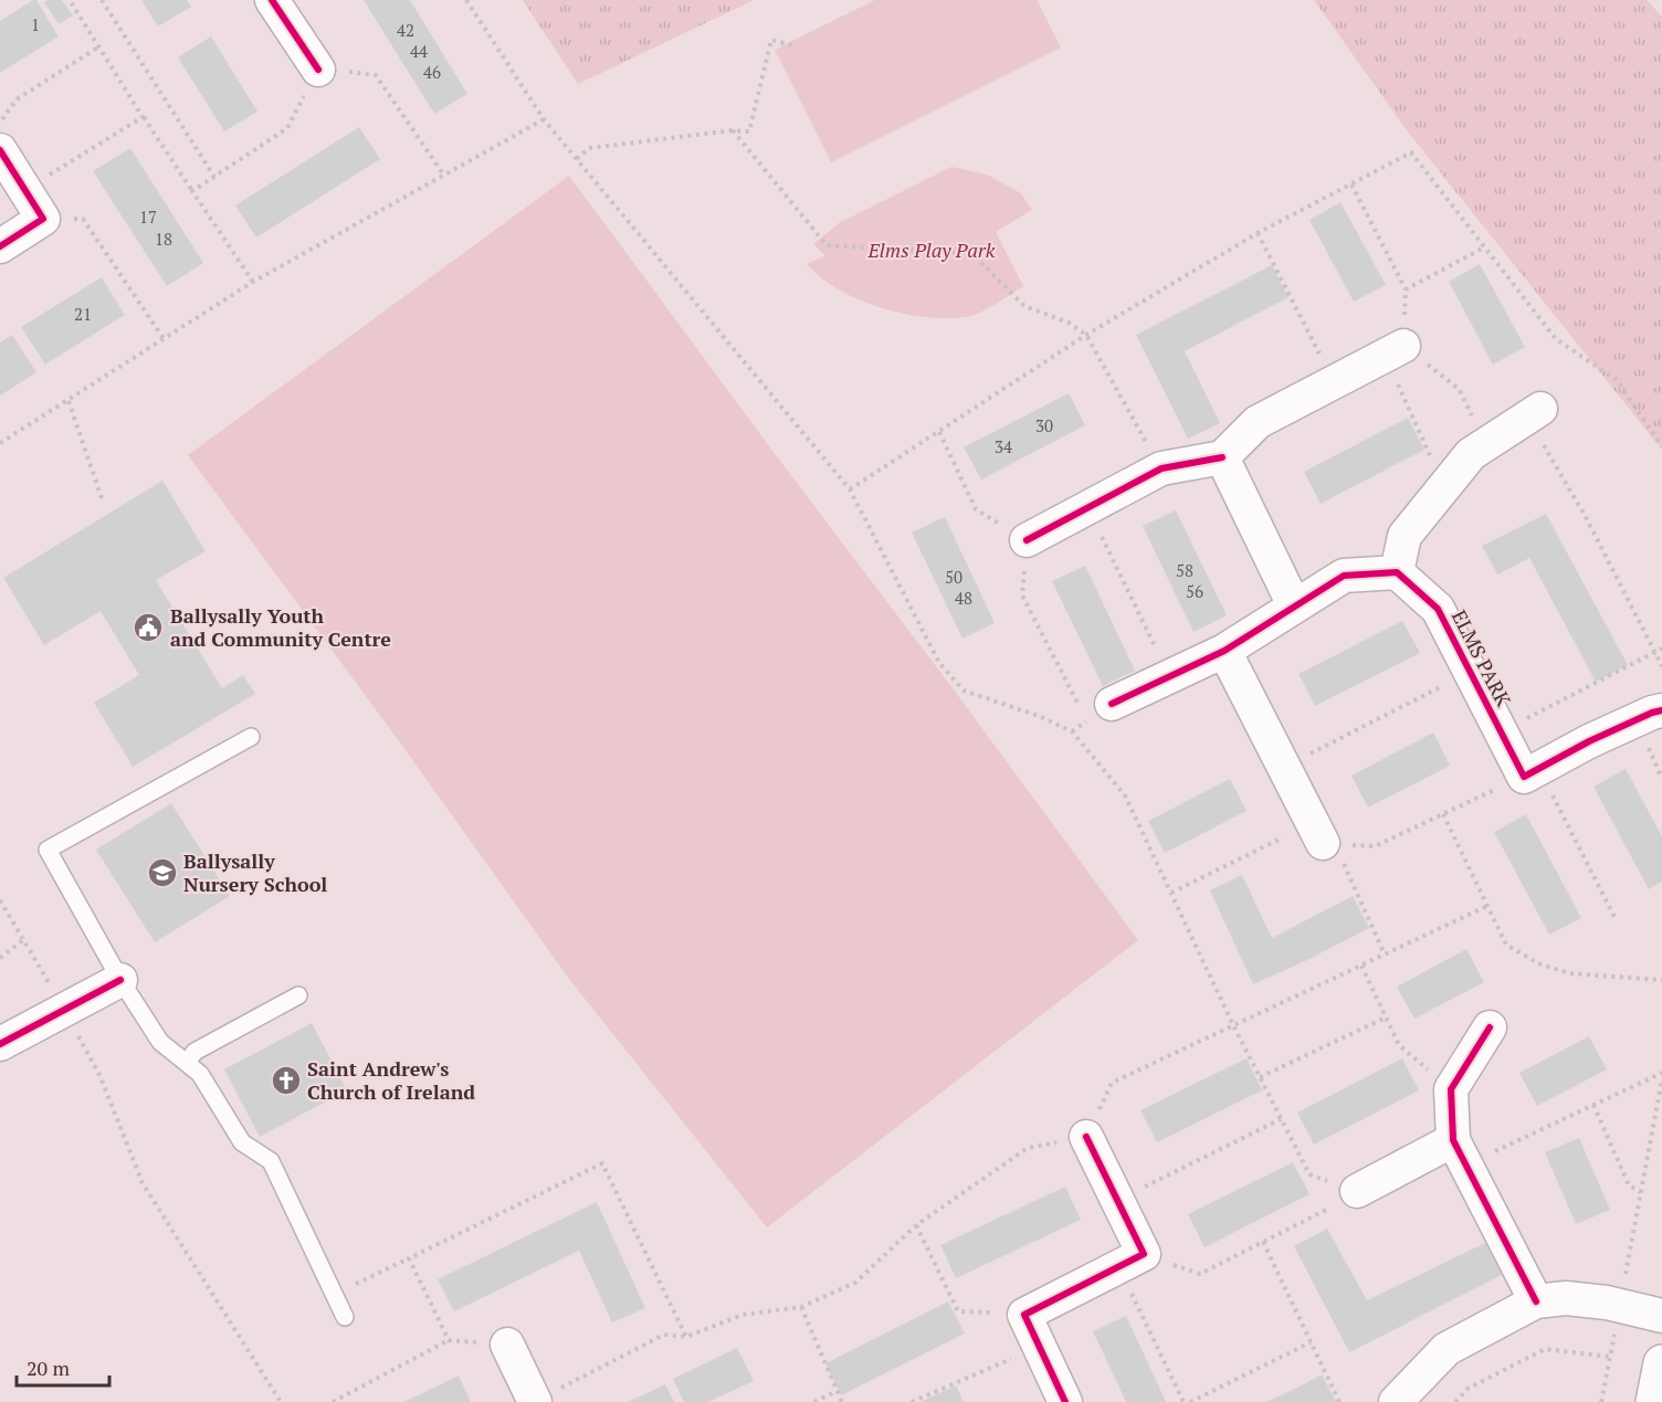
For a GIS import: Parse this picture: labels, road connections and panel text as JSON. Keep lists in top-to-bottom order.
{
  "streets": {
    "street": ["ELMS PARK"]
  },
  "parks": ["Elms Play Park"],
  "places": {
    "public building": ["Ballysally Youth and Community Centre"],
    "school or university": ["Ballysally Nursery School"],
    "church": ["Saint Andrew's Church of Ireland"]
  },
  "house_numbers": [
    "1",
    "42",
    "44",
    "46",
    "17",
    "18",
    "21",
    "30",
    "34",
    "58",
    "50",
    "56",
    "48"
  ],
  "scale_bar": "20 m"
}
